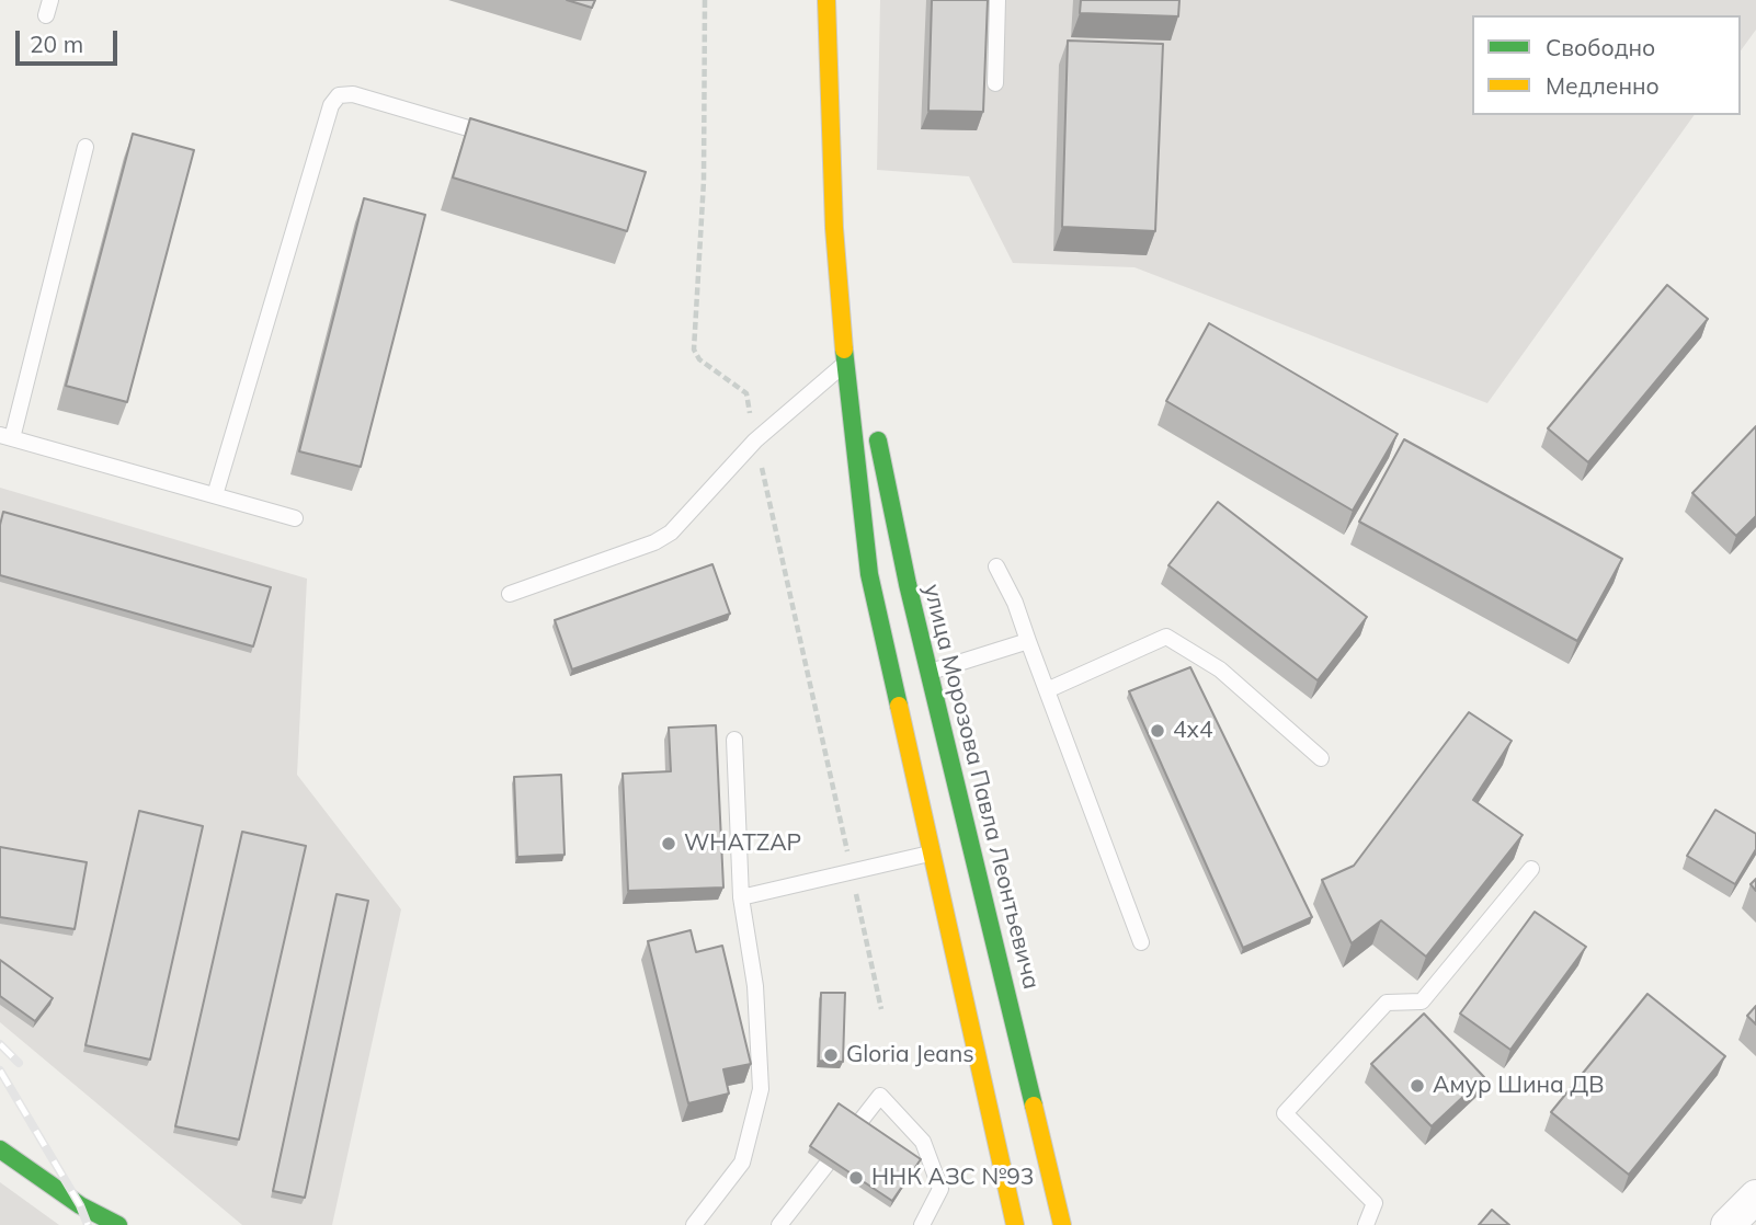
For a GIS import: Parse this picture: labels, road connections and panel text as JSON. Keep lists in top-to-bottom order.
{
  "streets": {
    "main road": ["улица Морозова Павла Леонтьевича"]
  },
  "places": [
    "4х4",
    "WHATZAP",
    "Gloria Jeans",
    "Амур Шина ДВ",
    "ННК АЗС №93"
  ],
  "legend": ["Свободно", "Медленно"],
  "scale_bar": "20 m"
}
